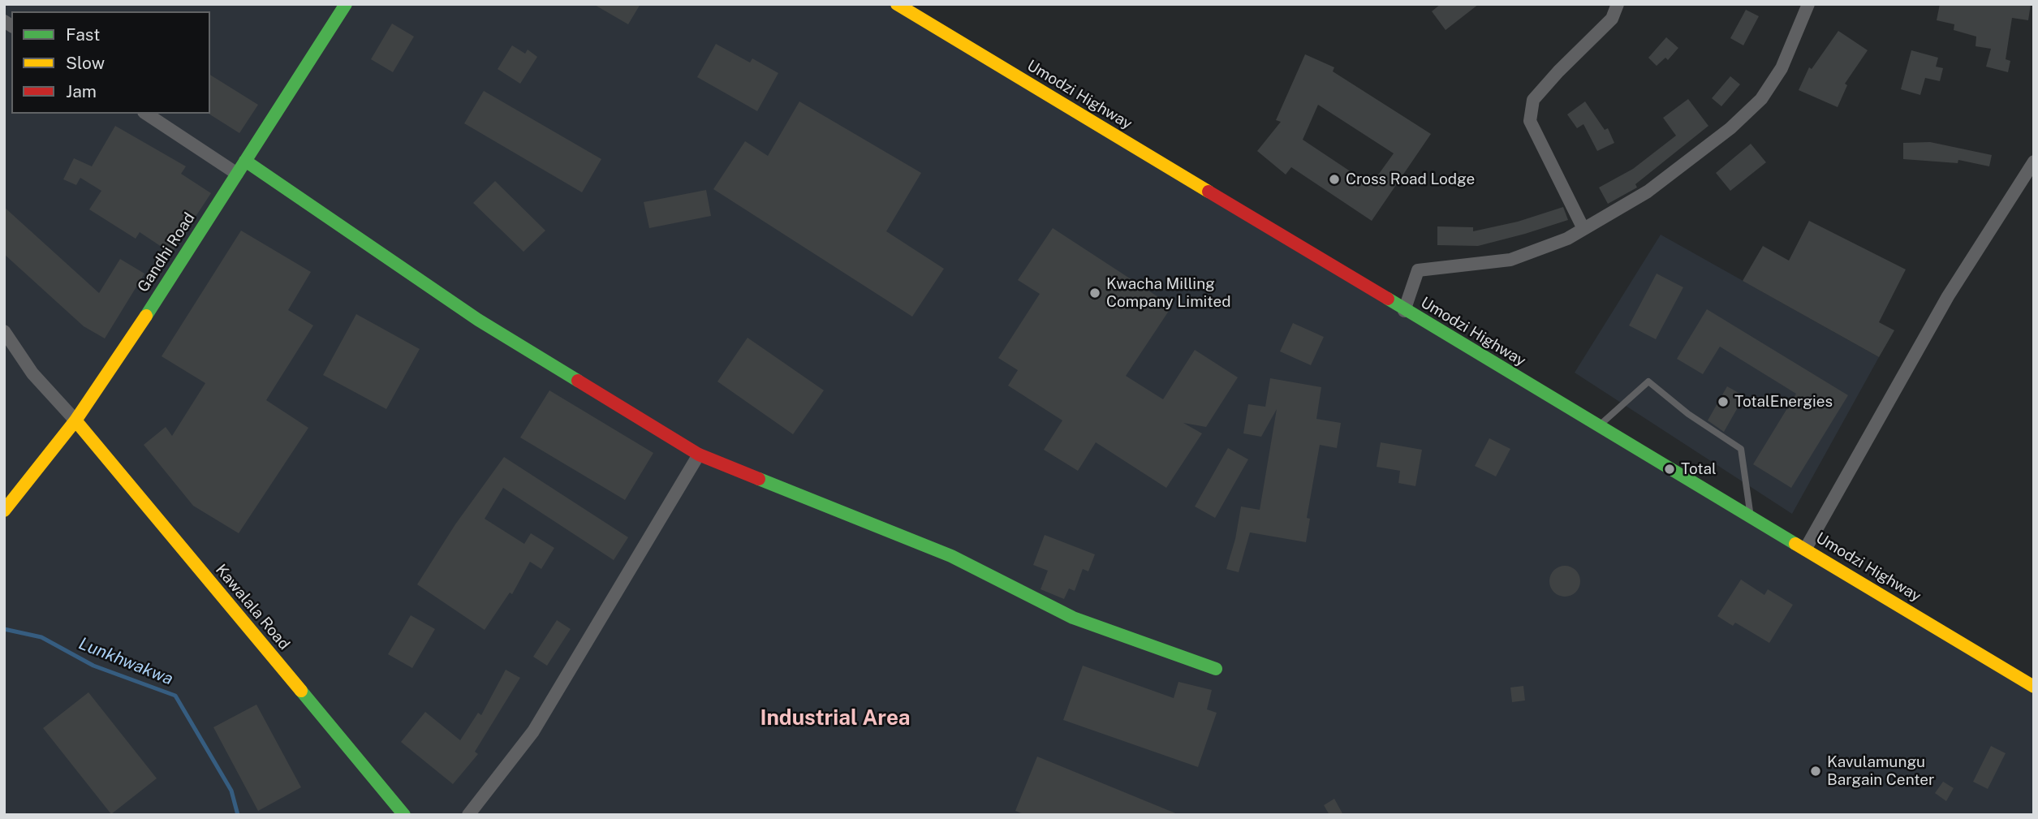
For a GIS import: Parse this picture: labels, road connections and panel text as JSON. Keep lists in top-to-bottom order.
{
  "streets": {
    "main road": ["Umodzi Highway", "Gandhi Road", "Kawalala Road"]
  },
  "crossings": [
    ["Gandhi Road", "Kawalala Road"]
  ],
  "districts": ["Industrial Area"],
  "water": ["Lunkhwakwa"],
  "places": [
    "Cross Road Lodge",
    "Kwacha Milling Company Limited",
    "TotalEnergies",
    "Total",
    "Kavulamungu Bargain Center"
  ],
  "legend": ["Fast", "Slow", "Jam"]
}
